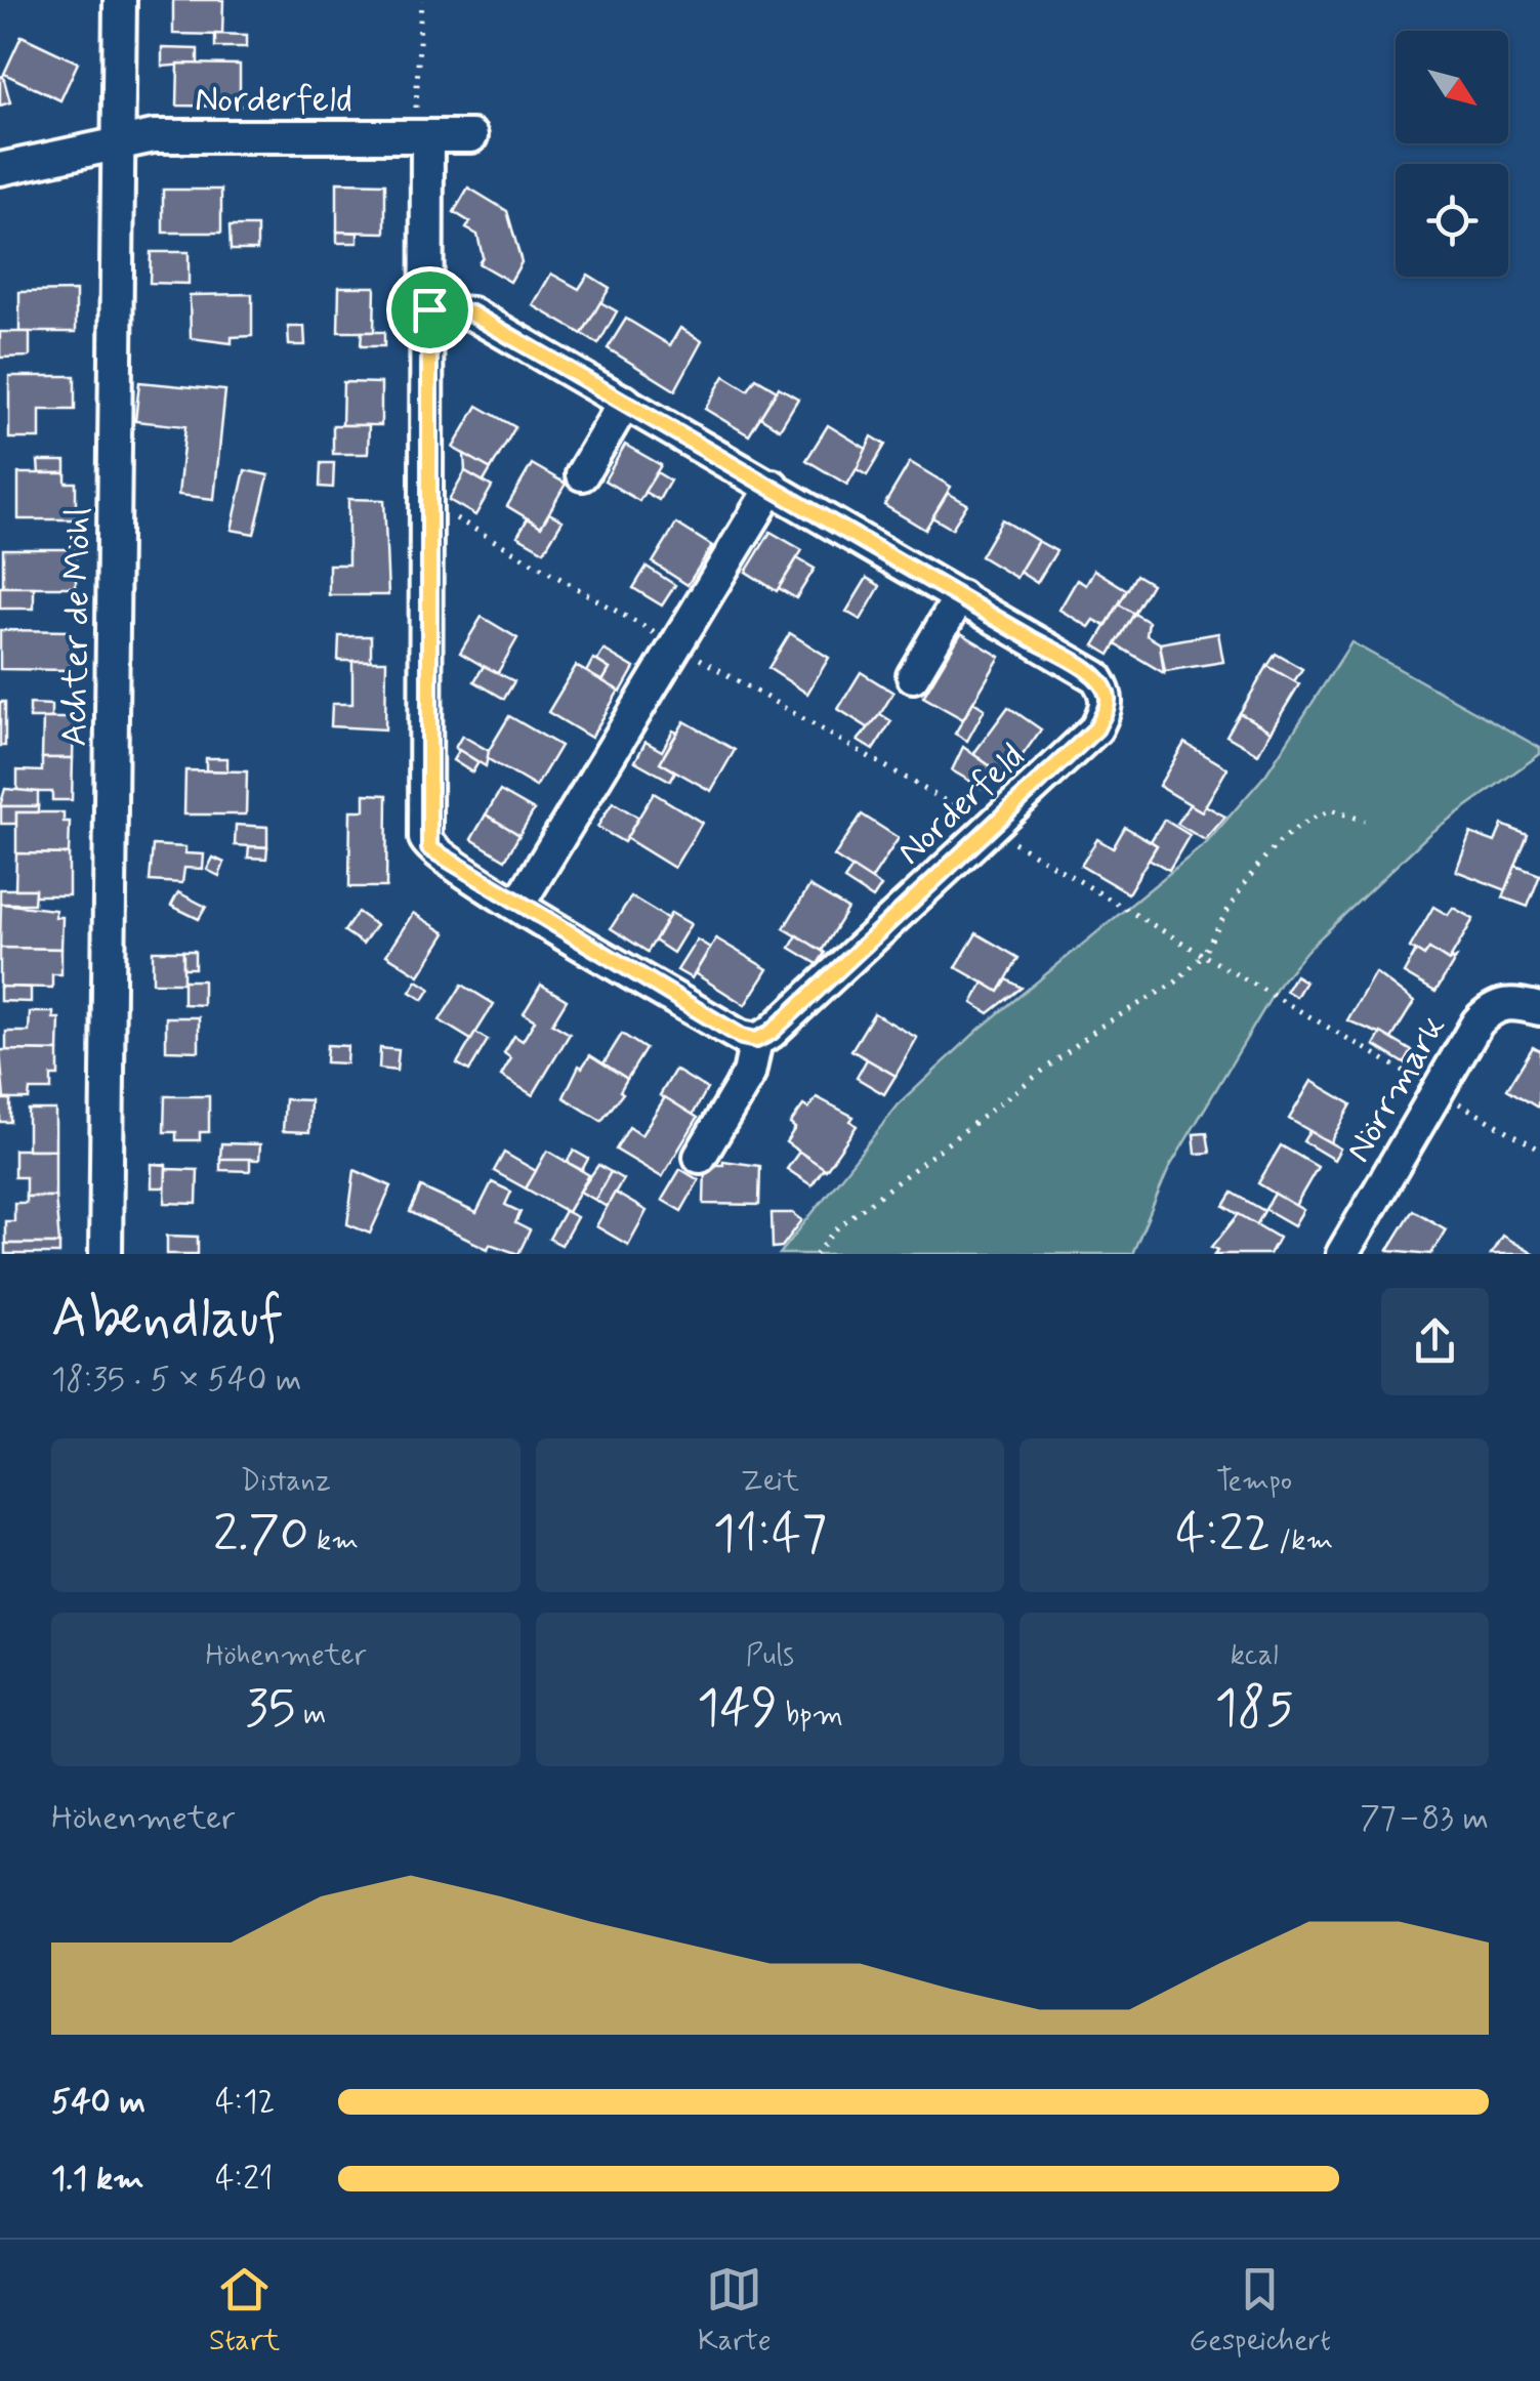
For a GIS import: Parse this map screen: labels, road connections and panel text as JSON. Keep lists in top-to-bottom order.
{
  "streets": {
    "street": ["Norderfeld", "Achter de Möhl", "Nörrmark"]
  },
  "crossings": [
    ["Norderfeld", "Achter de Möhl"]
  ],
  "north": "bottom right",
  "page": {
    "heading": ["Abendlauf", "18:35 · 5 × 540 m"],
    "stats": [
      ["Distanz", "2.70 km"],
      ["Zeit", "11:47"],
      ["Tempo", "4:22 /km"],
      ["Höhenmeter", "35 m"],
      ["Puls", "149 bpm"],
      ["kcal", "185"]
    ],
    "chart": ["Höhenmeter", "77–83 m"],
    "list": [
      {
        "name": "540 m",
        "note": "4:12"
      },
      {
        "name": "1.1 km",
        "note": "4:21"
      }
    ],
    "tabs": ["Start", "Karte", "Gespeichert"]
  }
}
